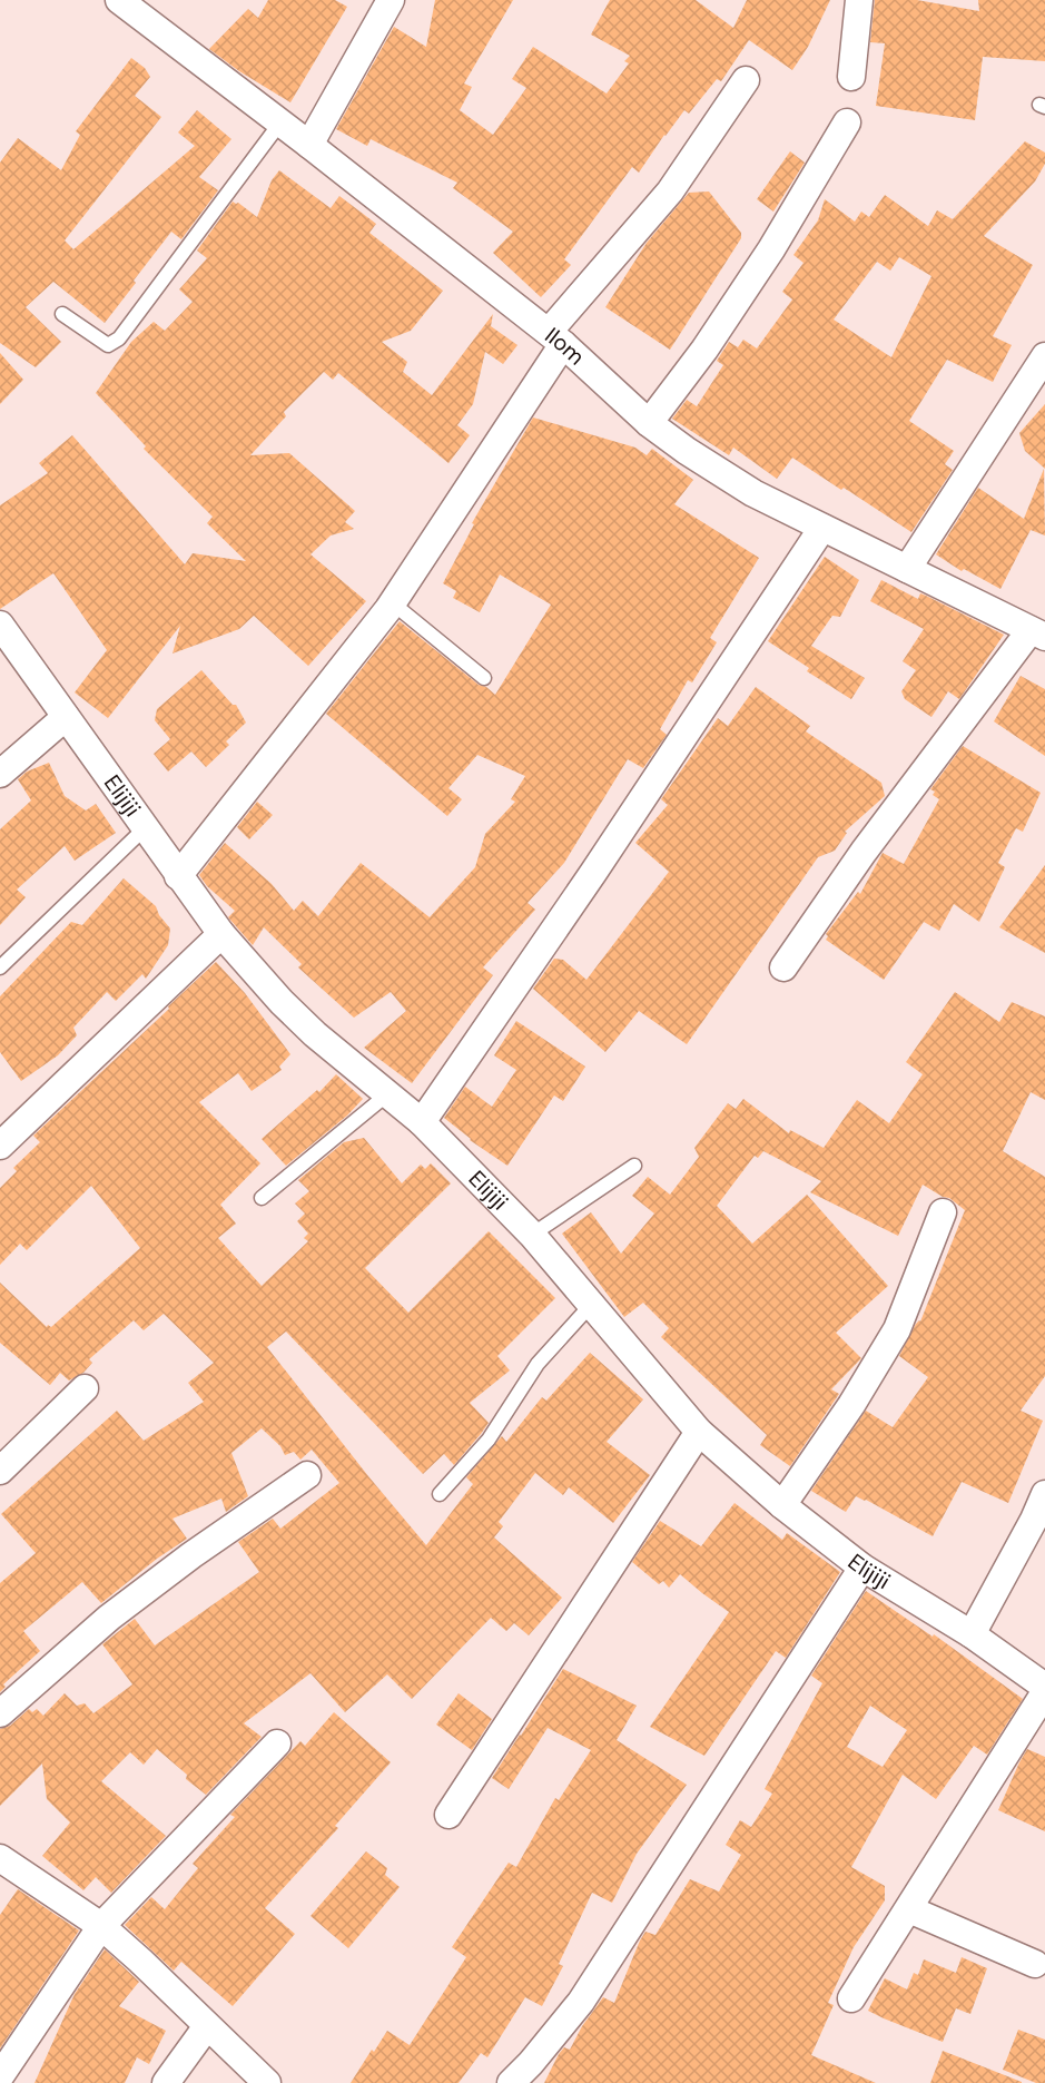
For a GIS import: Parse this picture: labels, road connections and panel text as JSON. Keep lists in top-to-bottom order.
{
  "streets": {
    "street": ["Ilom", "Elijiji"]
  }
}
